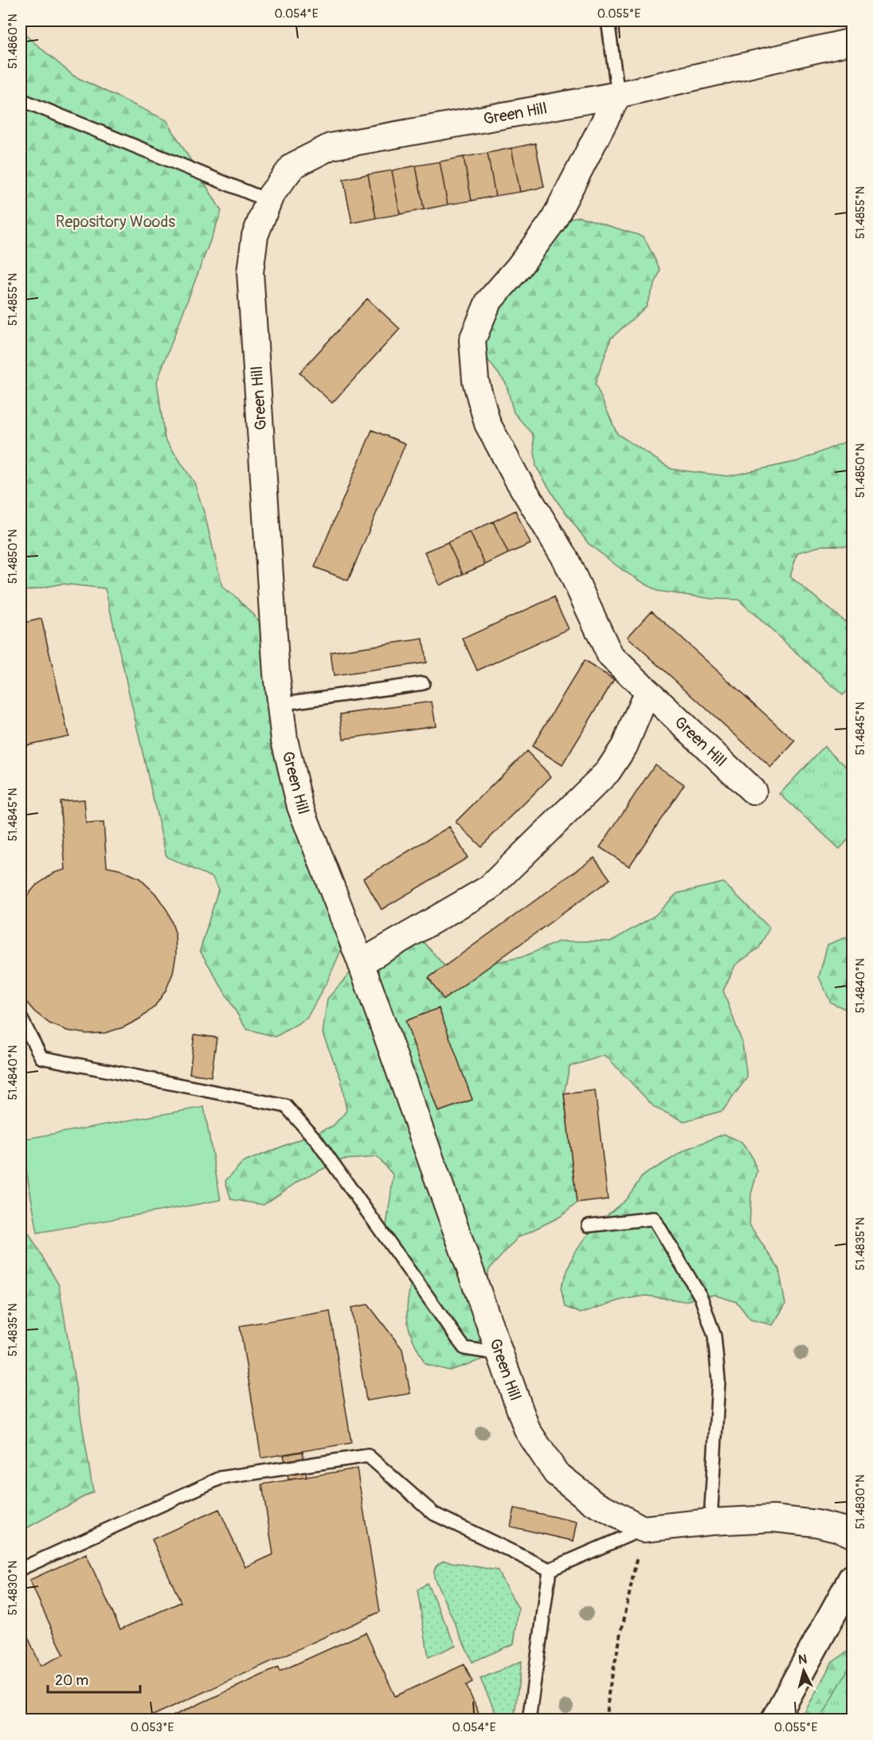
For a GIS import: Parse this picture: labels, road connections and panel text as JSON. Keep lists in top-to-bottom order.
{
  "streets": {
    "street": ["Green Hill"]
  },
  "parks": ["Repository Woods"],
  "scale_bar": "20 m",
  "north": "top",
  "coordinates": [
    "0.054°E",
    "0.055°E",
    "51.4860°N",
    "51.4855°N",
    "51.4850°N",
    "51.4845°N",
    "51.4840°N",
    "51.4835°N",
    "51.4830°N",
    "0.053°E"
  ]
}
